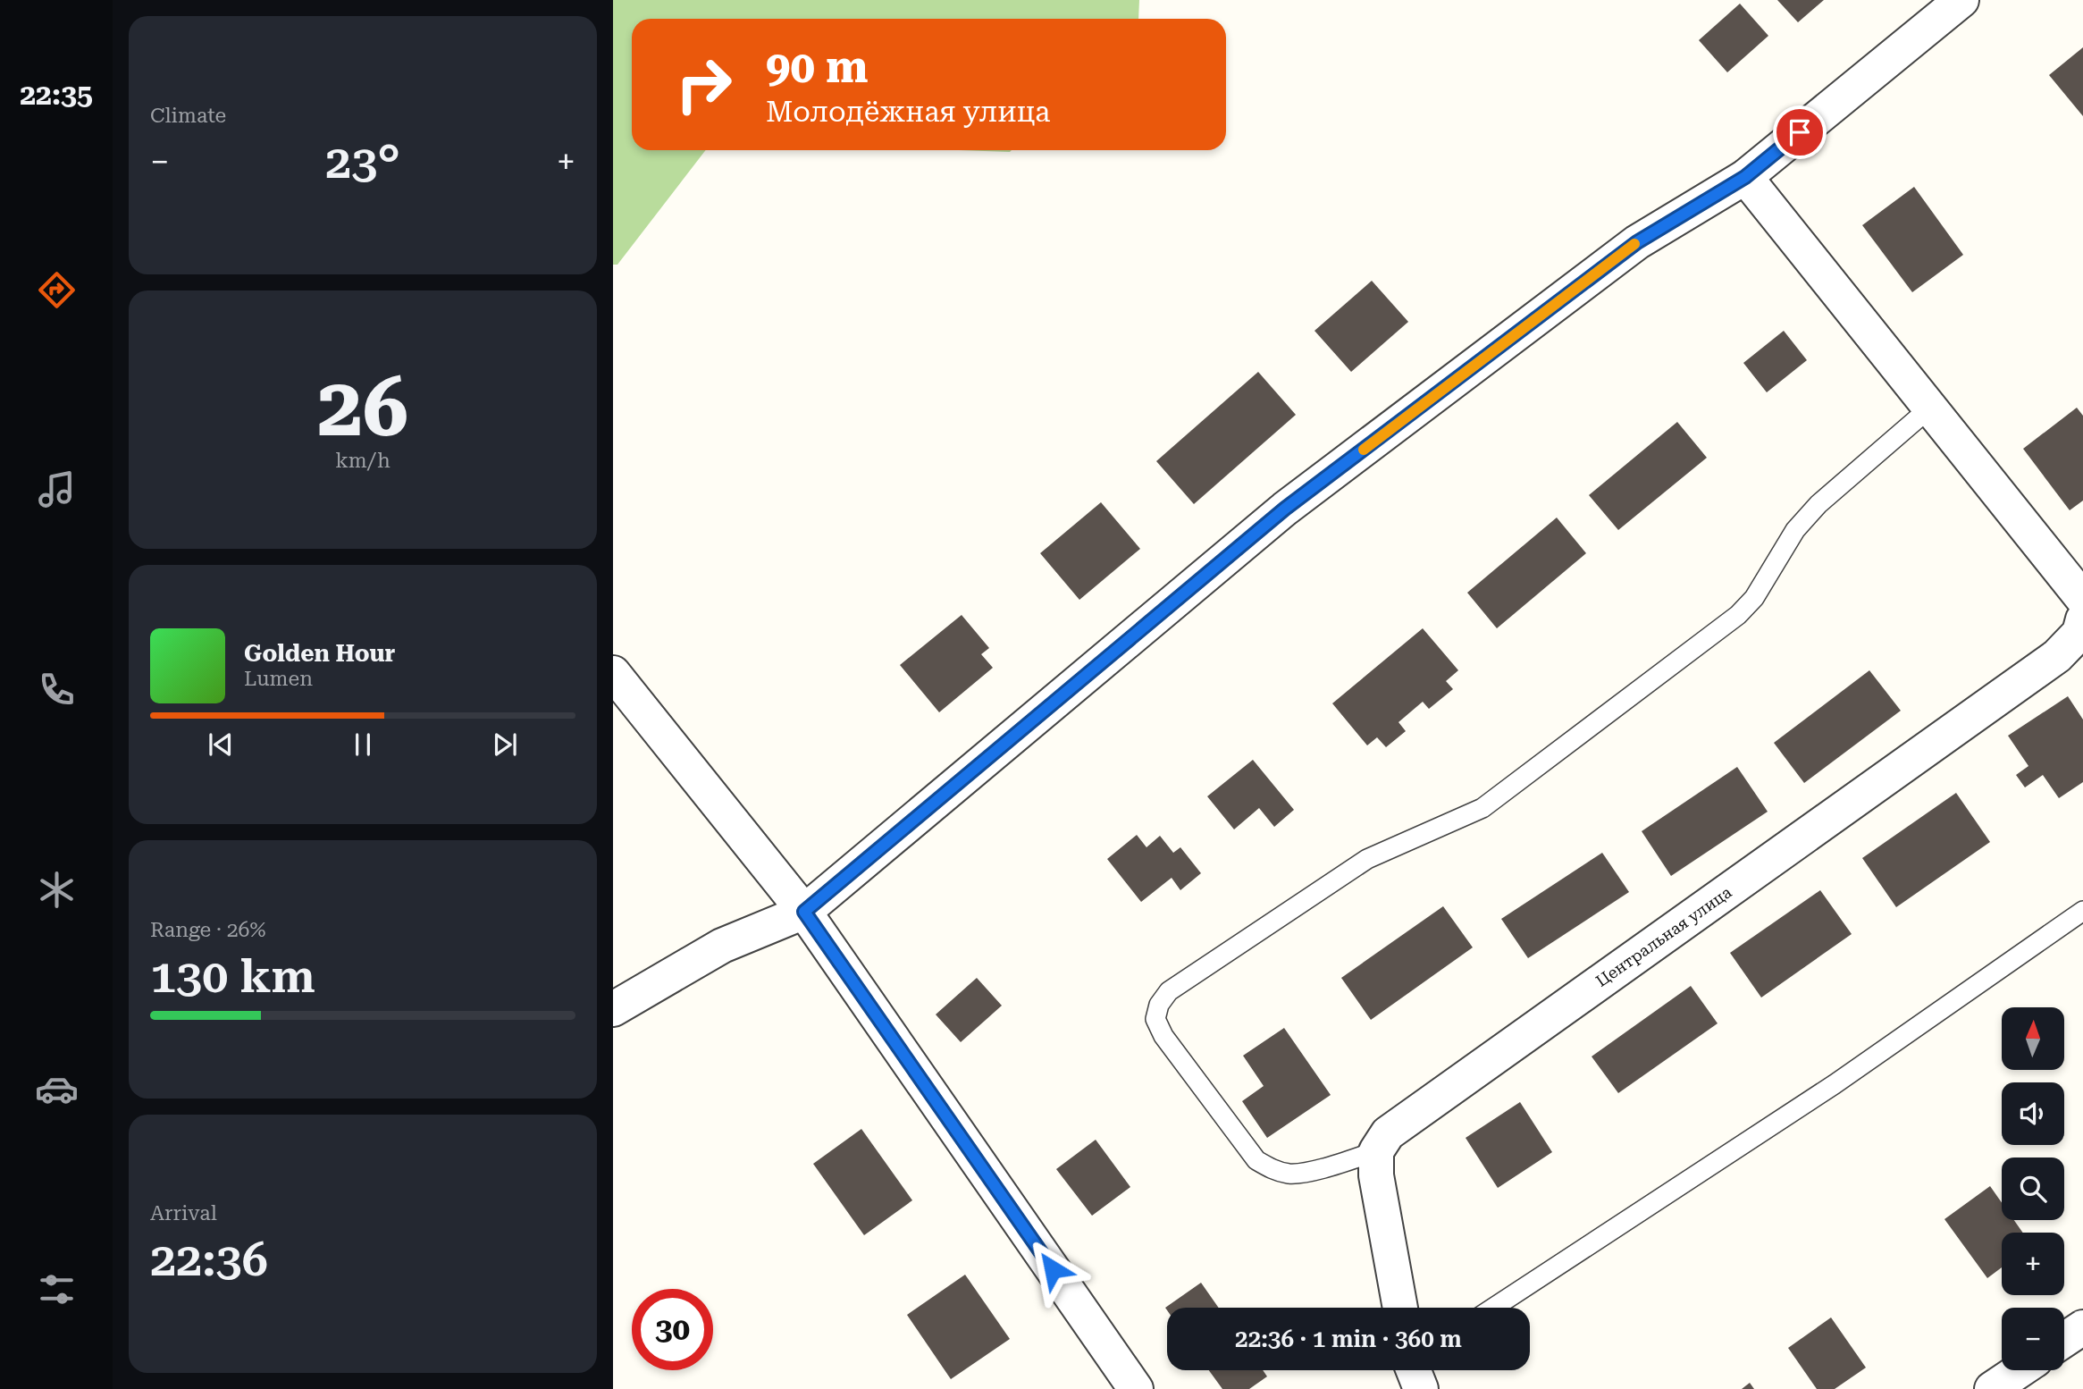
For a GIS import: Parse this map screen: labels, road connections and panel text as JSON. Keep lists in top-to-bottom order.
{
  "streets": {
    "street": ["Центральная улица"]
  },
  "north": "top",
  "page": {
    "tabs": "22:35",
    "tile": [
      "Climate",
      ["26", "km/h"],
      ["Range · 26%", "130 km"],
      ["Arrival", "22:36"]
    ],
    "turn": ["90 m", "Молодёжная улица"],
    "heat": ["−", "23°", "+"],
    "song": ["Golden Hour", "Lumen"],
    "map_buttons": ["+", "−"],
    "limit": "30",
    "trip": "22:36 · 1 min · 360 m"
  }
}
